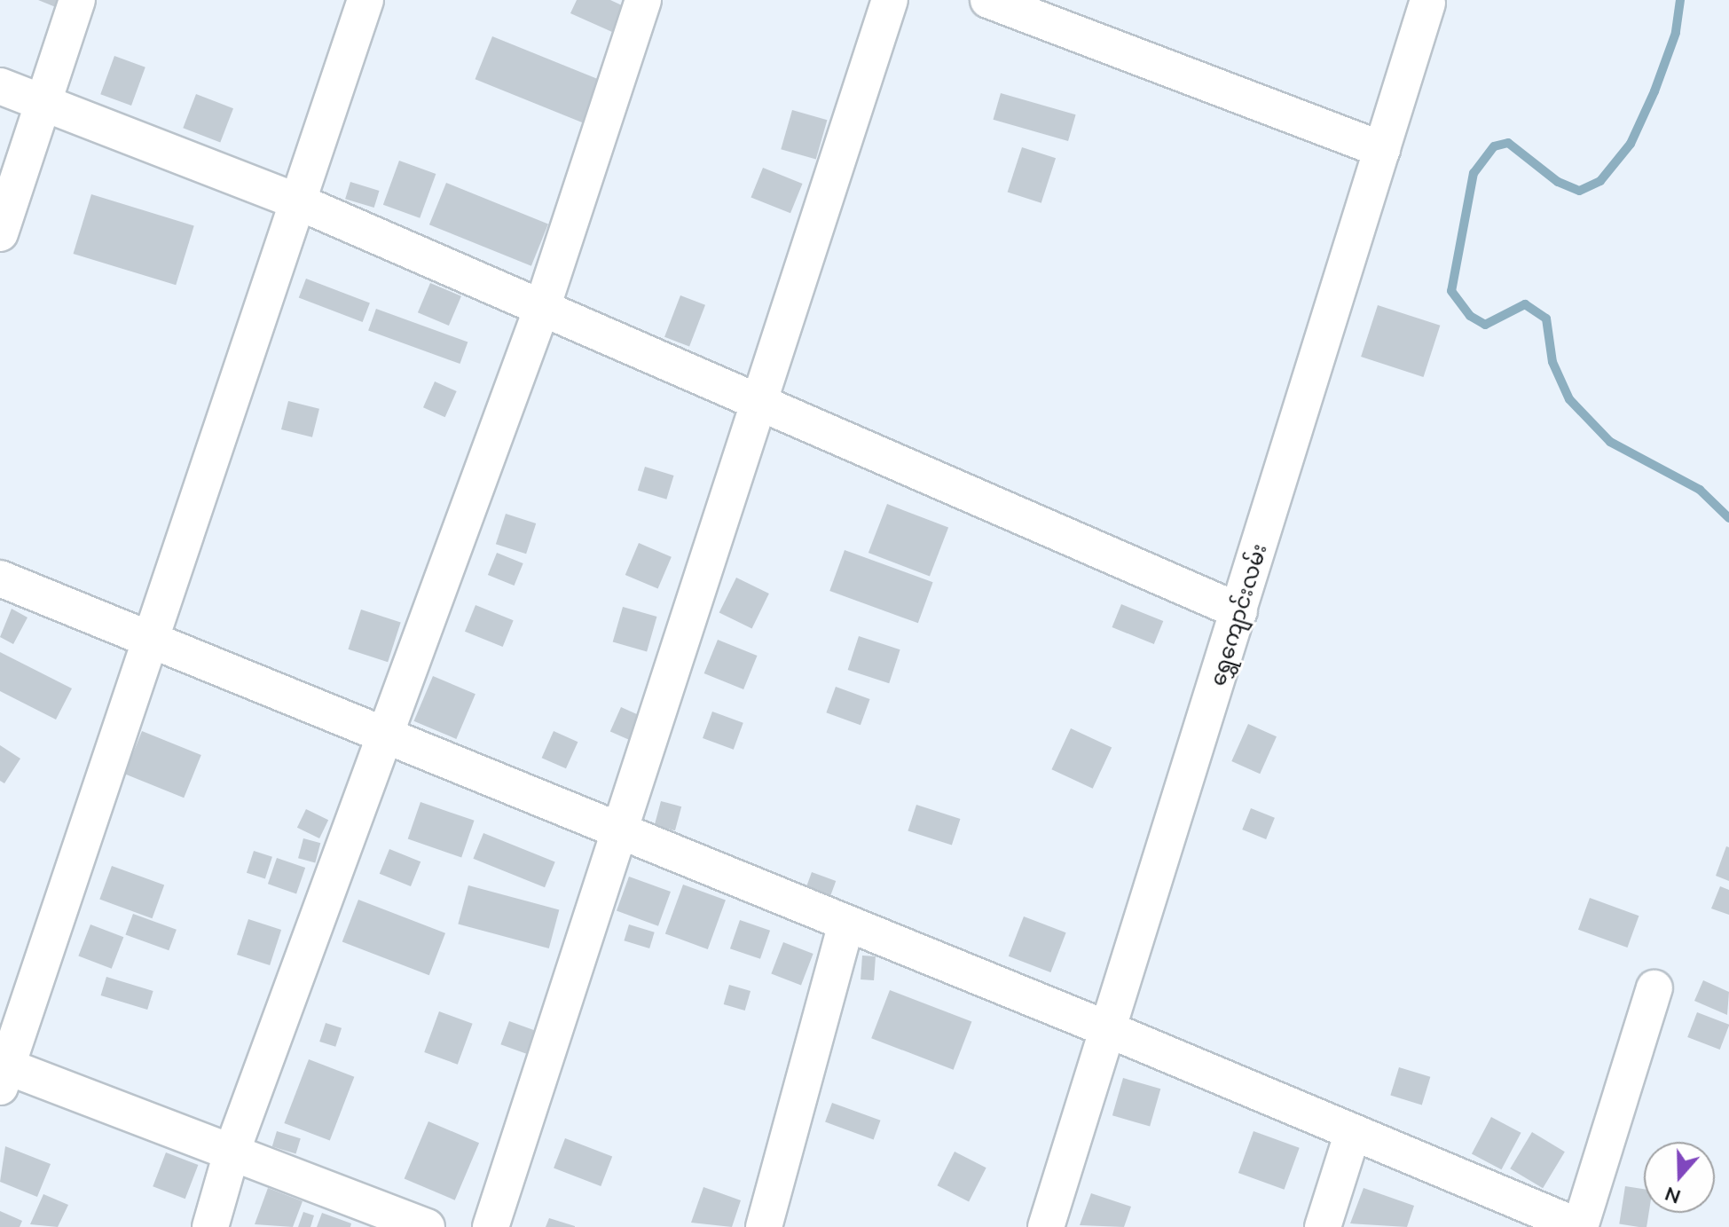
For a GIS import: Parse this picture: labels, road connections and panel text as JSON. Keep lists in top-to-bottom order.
{
  "streets": {
    "street": ["ရွှေကျောင်းလမ်း"]
  },
  "north": "bottom"
}
